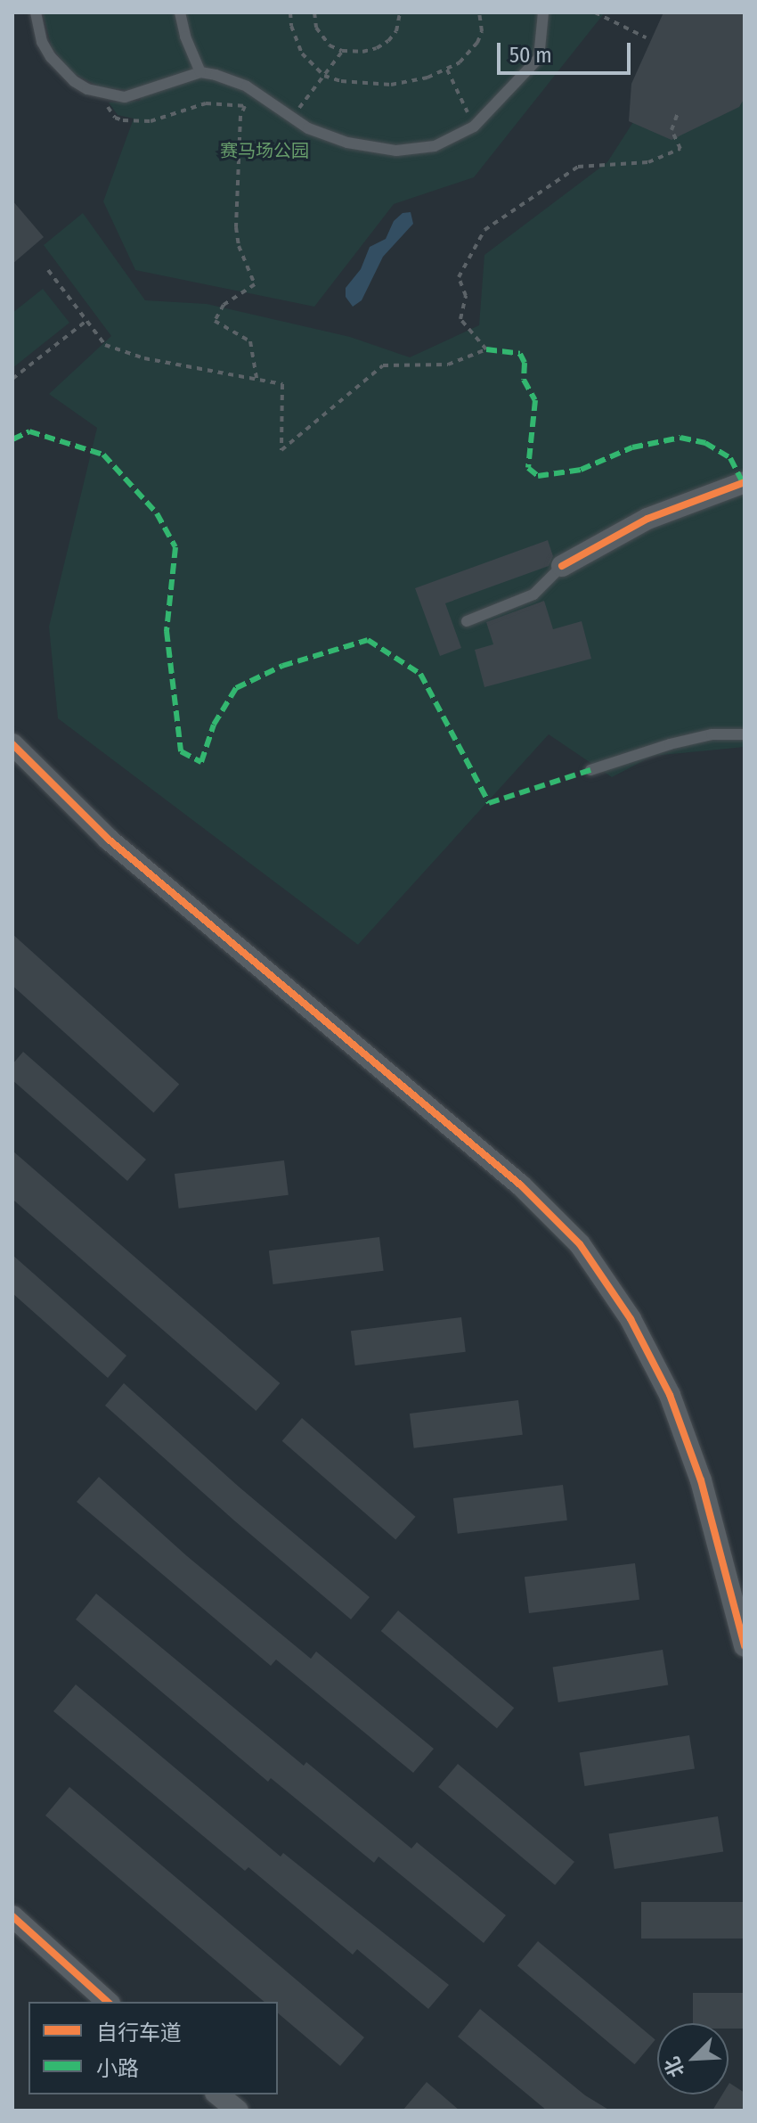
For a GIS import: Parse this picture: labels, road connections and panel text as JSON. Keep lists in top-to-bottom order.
{
  "parks": ["赛马场公园"],
  "legend": ["自行车道", "小路"],
  "scale_bar": "50 m",
  "north": "bottom left"
}
